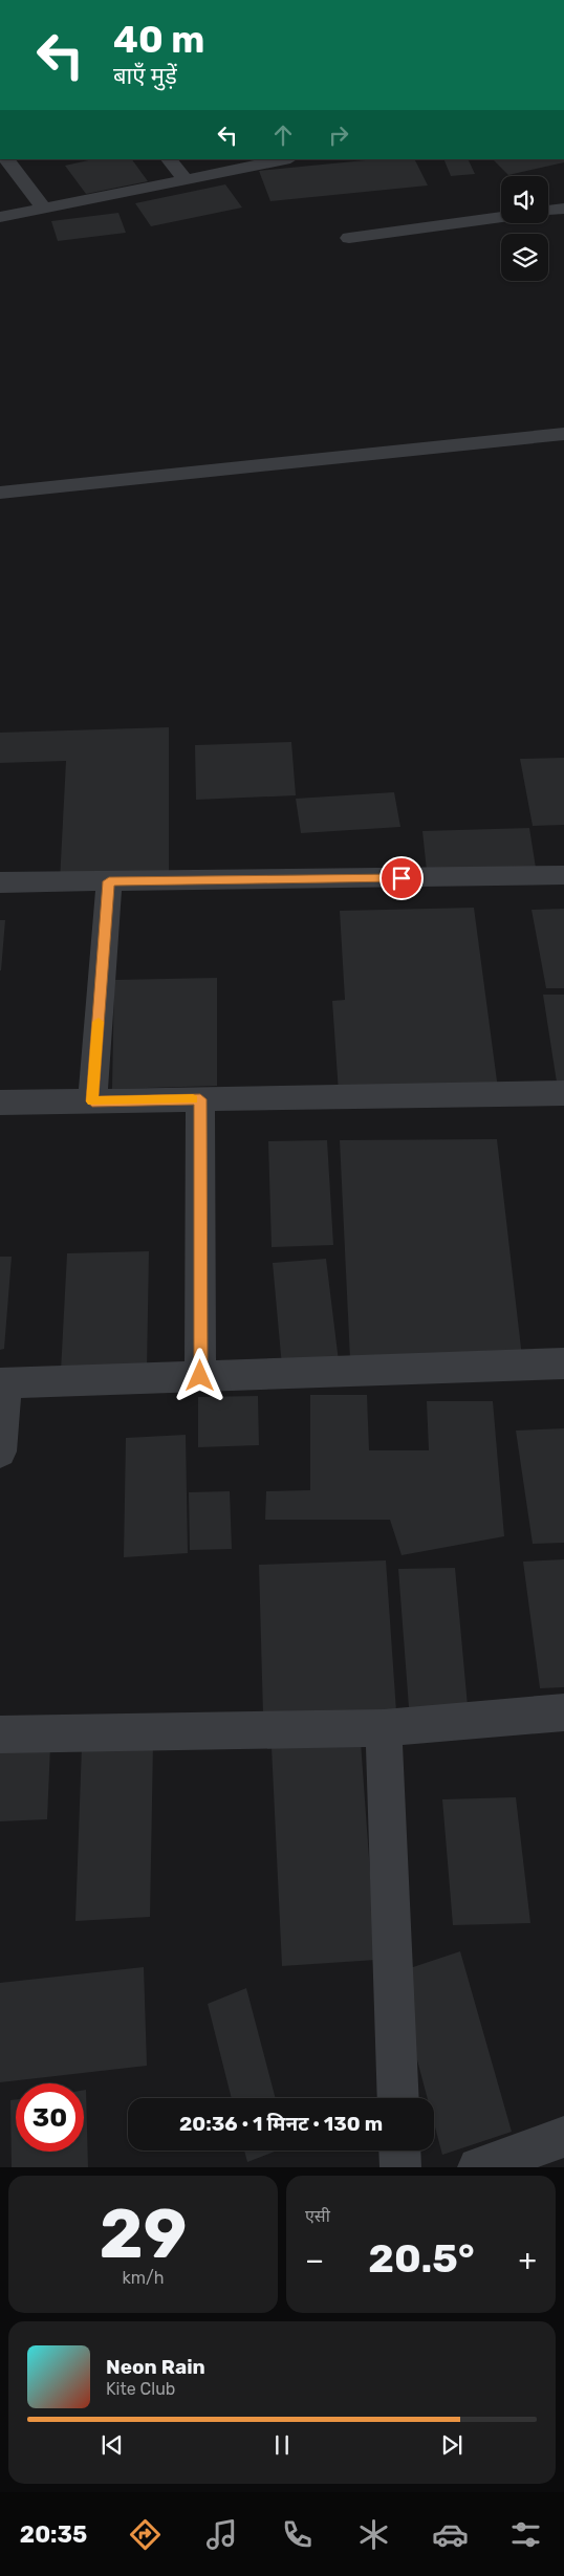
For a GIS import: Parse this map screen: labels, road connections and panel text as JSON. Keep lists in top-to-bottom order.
{
  "page": {
    "turn": ["40 m", "बाएँ मुड़ें"],
    "limit": "30",
    "trip": "20:36 · 1 मिनट · 130 m",
    "tile": [
      ["29", "km/h"],
      "एसी"
    ],
    "heat": ["−", "20.5°", "+"],
    "song": ["Neon Rain", "Kite Club"],
    "tabs": "20:35"
  }
}
